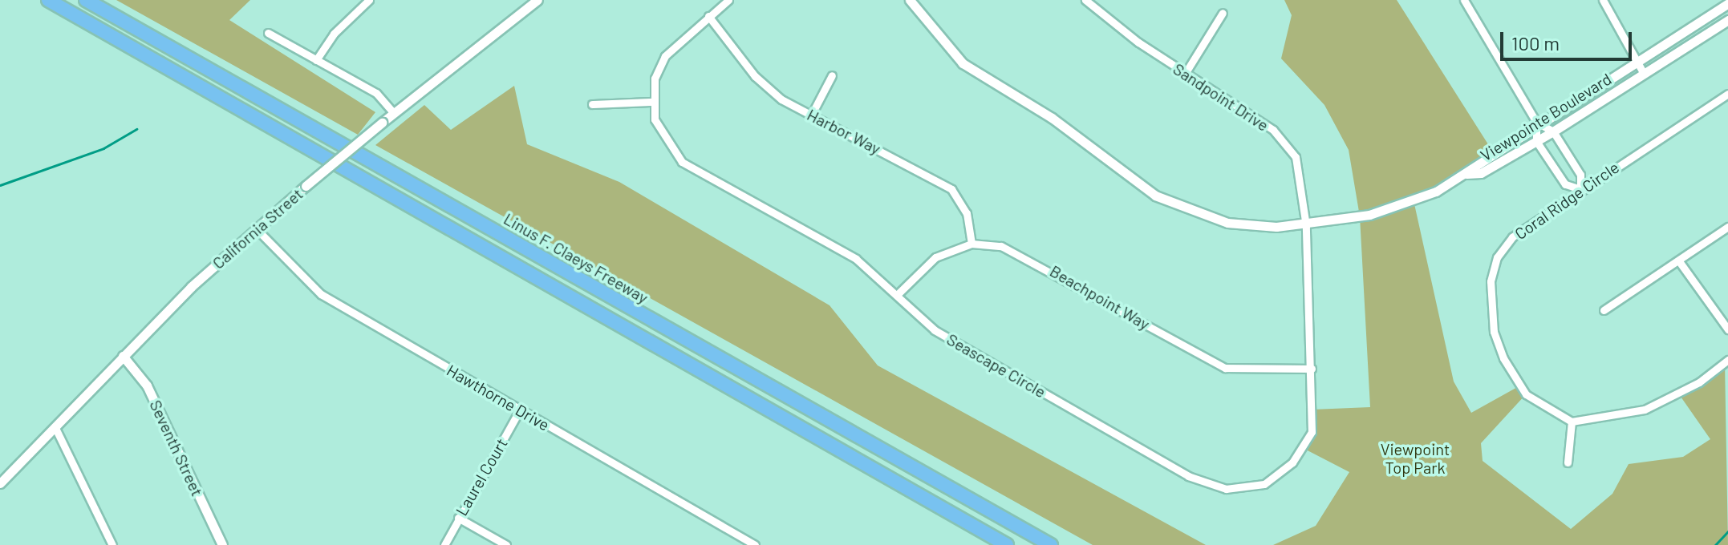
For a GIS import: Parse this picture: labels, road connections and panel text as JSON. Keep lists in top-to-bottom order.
{
  "streets": {
    "highway": ["Linus F. Claeys Freeway"],
    "street": [
      "Sandpoint Drive",
      "Viewpointe Boulevard",
      "Harbor Way",
      "Coral Ridge Circle",
      "California Street",
      "Beachpoint Way",
      "Seascape Circle",
      "Hawthorne Drive",
      "Seventh Street",
      "Laurel Court"
    ]
  },
  "crossings": [
    ["Sandpoint Drive", "Viewpointe Boulevard"],
    ["Sandpoint Drive", "Seascape Circle"],
    ["Viewpointe Boulevard", "Seascape Circle"],
    ["Harbor Way", "Beachpoint Way"],
    ["California Street", "Hawthorne Drive"],
    ["California Street", "Seventh Street"],
    ["Beachpoint Way", "Seascape Circle"],
    ["Hawthorne Drive", "Laurel Court"]
  ],
  "parks": ["Viewpoint Top Park"],
  "scale_bar": "100 m"
}
